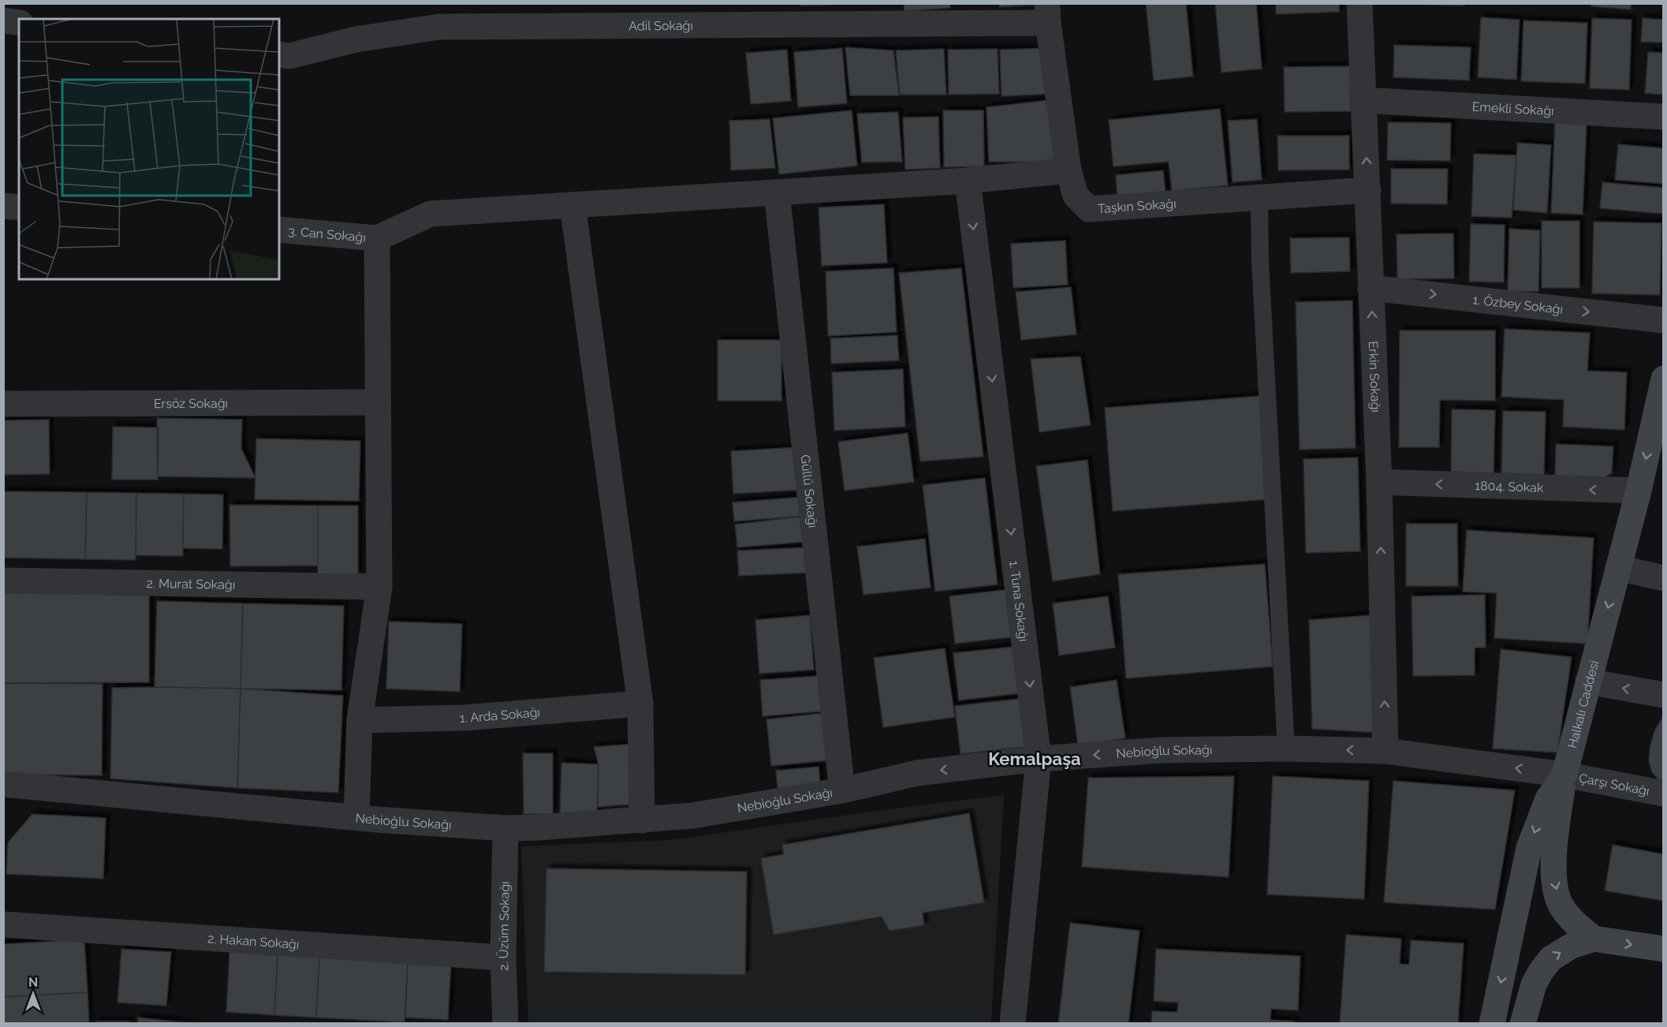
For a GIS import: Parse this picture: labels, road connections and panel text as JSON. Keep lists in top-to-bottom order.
{
  "streets": {
    "main road": ["Halkalı Caddesi"],
    "street": [
      "Adil Sokağı",
      "Emekli Sokağı",
      "Taşkın Sokağı",
      "3. Can Sokağı",
      "1. Özbey Sokağı",
      "Erkin Sokağı",
      "Ersöz Sokağı",
      "1804. Sokak",
      "Güllü Sokağı",
      "2. Murat Sokağı",
      "1. Tuna Sokağı",
      "1. Arda Sokağı",
      "Nebioğlu Sokağı",
      "Çarşı Sokağı",
      "2. Üzüm Sokağı",
      "2. Hakan Sokağı"
    ]
  },
  "crossings": [
    ["Adil Sokağı", "Taşkın Sokağı"],
    ["Emekli Sokağı", "Erkin Sokağı"],
    ["Taşkın Sokağı", "Erkin Sokağı"],
    ["1. Özbey Sokağı", "Erkin Sokağı"],
    ["Erkin Sokağı", "1804. Sokak"],
    ["Erkin Sokağı", "Nebioğlu Sokağı"],
    ["1804. Sokak", "Halkalı Caddesi"],
    ["Güllü Sokağı", "Nebioğlu Sokağı"],
    ["1. Tuna Sokağı", "Nebioğlu Sokağı"],
    ["Halkalı Caddesi", "Nebioğlu Sokağı"],
    ["Halkalı Caddesi", "Çarşı Sokağı"],
    ["Nebioğlu Sokağı", "Çarşı Sokağı"],
    ["Nebioğlu Sokağı", "2. Üzüm Sokağı"],
    ["2. Üzüm Sokağı", "2. Hakan Sokağı"]
  ],
  "one_way": [
    "1. Özbey Sokağı",
    "Erkin Sokağı",
    "1804. Sokak",
    "1. Tuna Sokağı",
    "Halkalı Caddesi",
    "Nebioğlu Sokağı"
  ],
  "districts": ["Kemalpaşa"],
  "north": "top"
}
